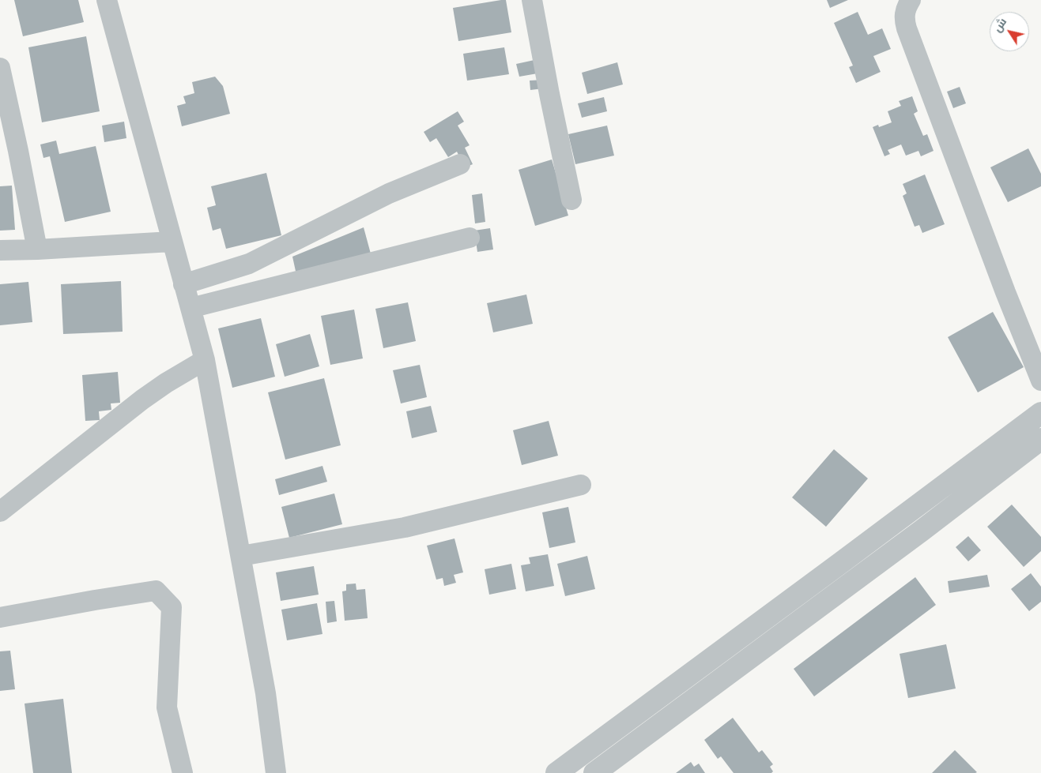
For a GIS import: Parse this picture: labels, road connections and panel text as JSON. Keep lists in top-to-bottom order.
{
  "north": "top left"
}
